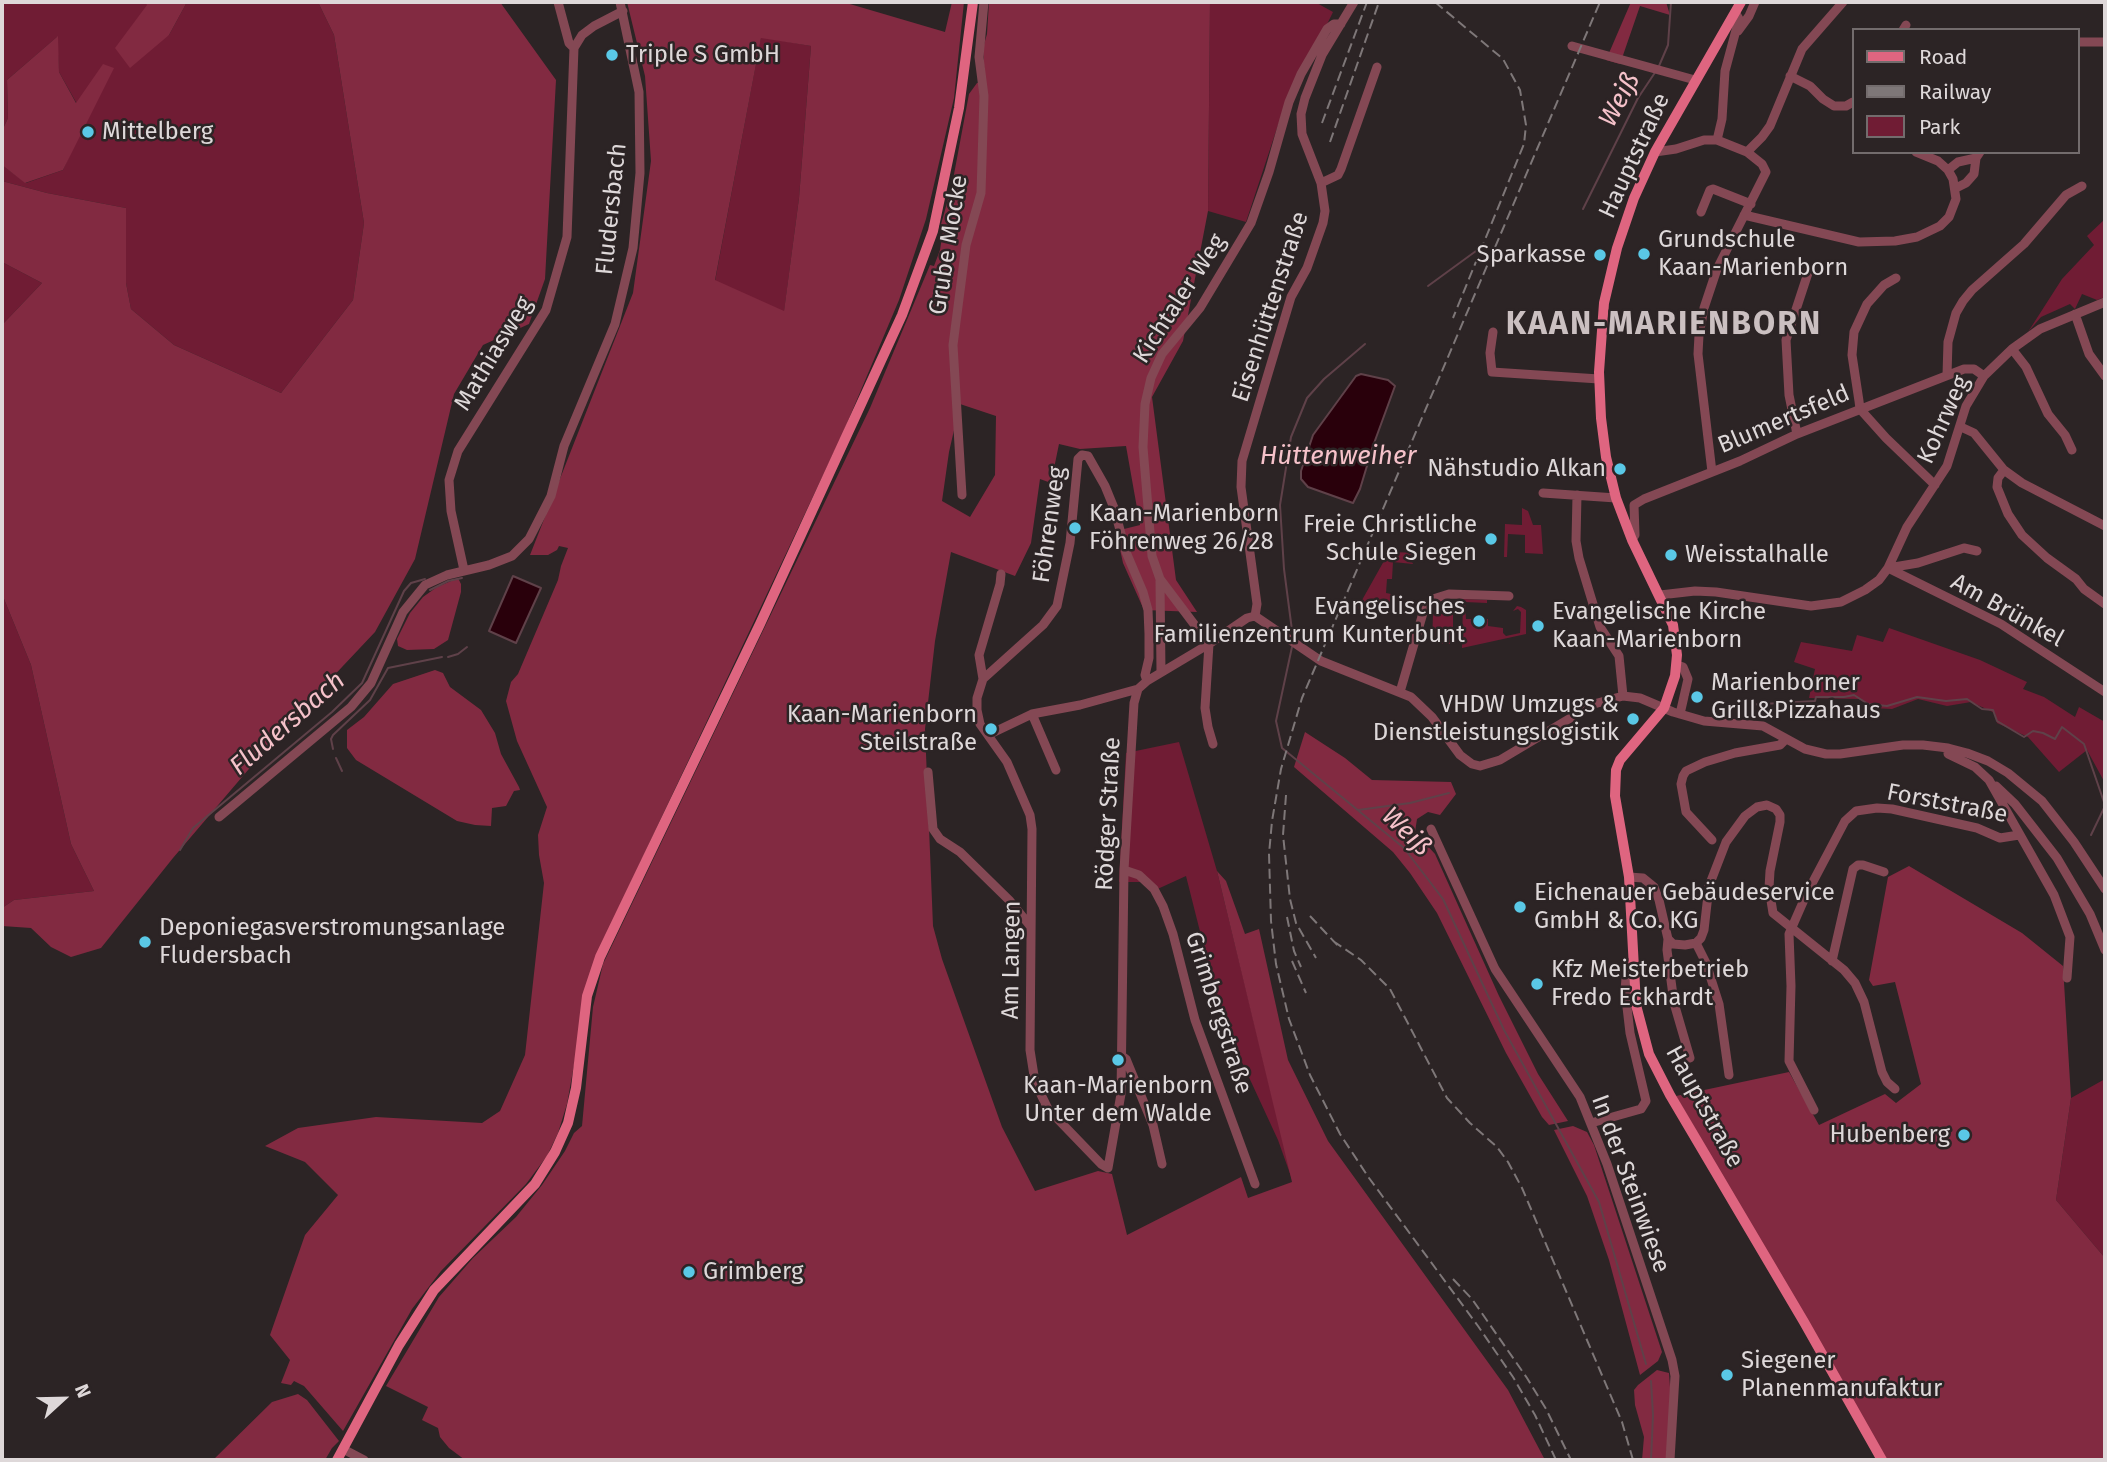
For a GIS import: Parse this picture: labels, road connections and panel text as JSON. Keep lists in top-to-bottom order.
{
  "streets": {
    "main road": ["Hauptstraße"],
    "street": [
      "Fludersbach",
      "Grube Mocke",
      "Kichtaler Weg",
      "Eisenhüttenstraße",
      "Mathiasweg",
      "Blumertsfeld",
      "Kohrweg",
      "Föhrenweg",
      "Am Brünkel",
      "Forststraße",
      "Rödger Straße",
      "Am Langen",
      "Grimbergstraße",
      "In der Steinwiese"
    ]
  },
  "crossings": [
    ["Hauptstraße", "Blumertsfeld"],
    ["Hauptstraße", "Kohrweg"],
    ["Fludersbach", "Mathiasweg"],
    ["Kichtaler Weg", "Eisenhüttenstraße"],
    ["Blumertsfeld", "Kohrweg"],
    ["Kohrweg", "Am Brünkel"],
    ["Rödger Straße", "Am Langen"],
    ["Rödger Straße", "Grimbergstraße"]
  ],
  "districts": ["KAAN-MARIENBORN"],
  "water": ["Weiß", "Hüttenweiher", "Fludersbach"],
  "places": [
    "Triple S GmbH",
    "Mittelberg",
    "Grundschule Kaan-Marienborn",
    "Sparkasse",
    "Nähstudio Alkan",
    "Kaan-Marienborn Föhrenweg 26/28",
    "Freie Christliche Schule Siegen",
    "Weisstalhalle",
    "Evangelisches Familienzentrum Kunterbunt",
    "Evangelische Kirche Kaan-Marienborn",
    "Marienborner Grill&Pizzahaus",
    "VHDW Umzugs & Dienstleistungslogistik",
    "Kaan-Marienborn Steilstraße",
    "Eichenauer Gebäudeservice GmbH & Co. KG",
    "Deponiegasverstromungsanlage Fludersbach",
    "Kfz Meisterbetrieb Fredo Eckhardt",
    "Kaan-Marienborn Unter dem Walde",
    "Hubenberg",
    "Grimberg",
    "Siegener Planenmanufaktur"
  ],
  "legend": ["Road", "Railway", "Park"],
  "north": "right"
}
